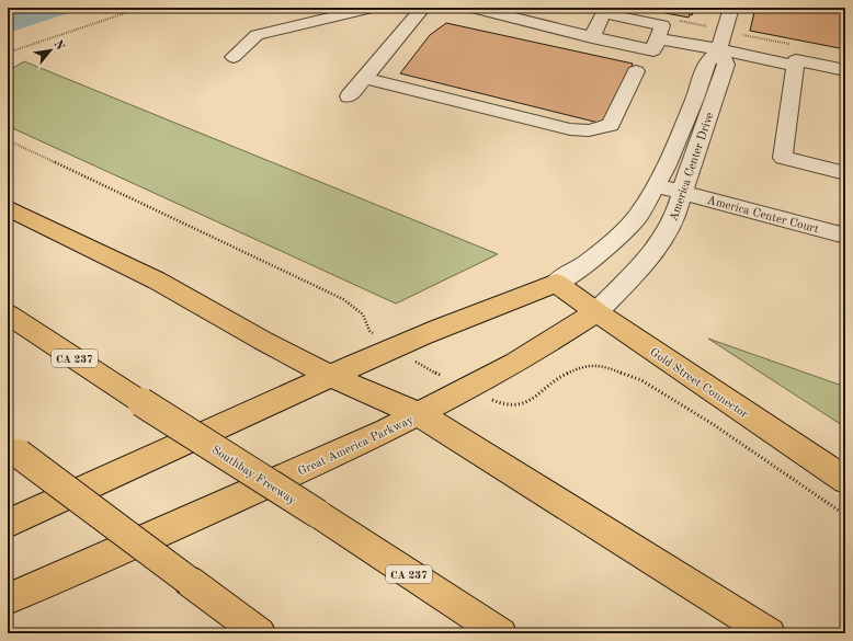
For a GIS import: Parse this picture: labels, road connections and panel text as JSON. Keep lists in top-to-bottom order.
{
  "streets": {
    "main road": [
      "CA 237",
      "Gold Street Connector",
      "Great America Parkway",
      "Southbay Freeway"
    ],
    "street": ["America Center Drive", "America Center Court"]
  },
  "crossings": [
    ["America Center Drive", "America Center Court"],
    ["America Center Drive", "Gold Street Connector"],
    ["America Center Drive", "Great America Parkway"],
    ["Gold Street Connector", "Great America Parkway"]
  ],
  "north": "top right"
}
